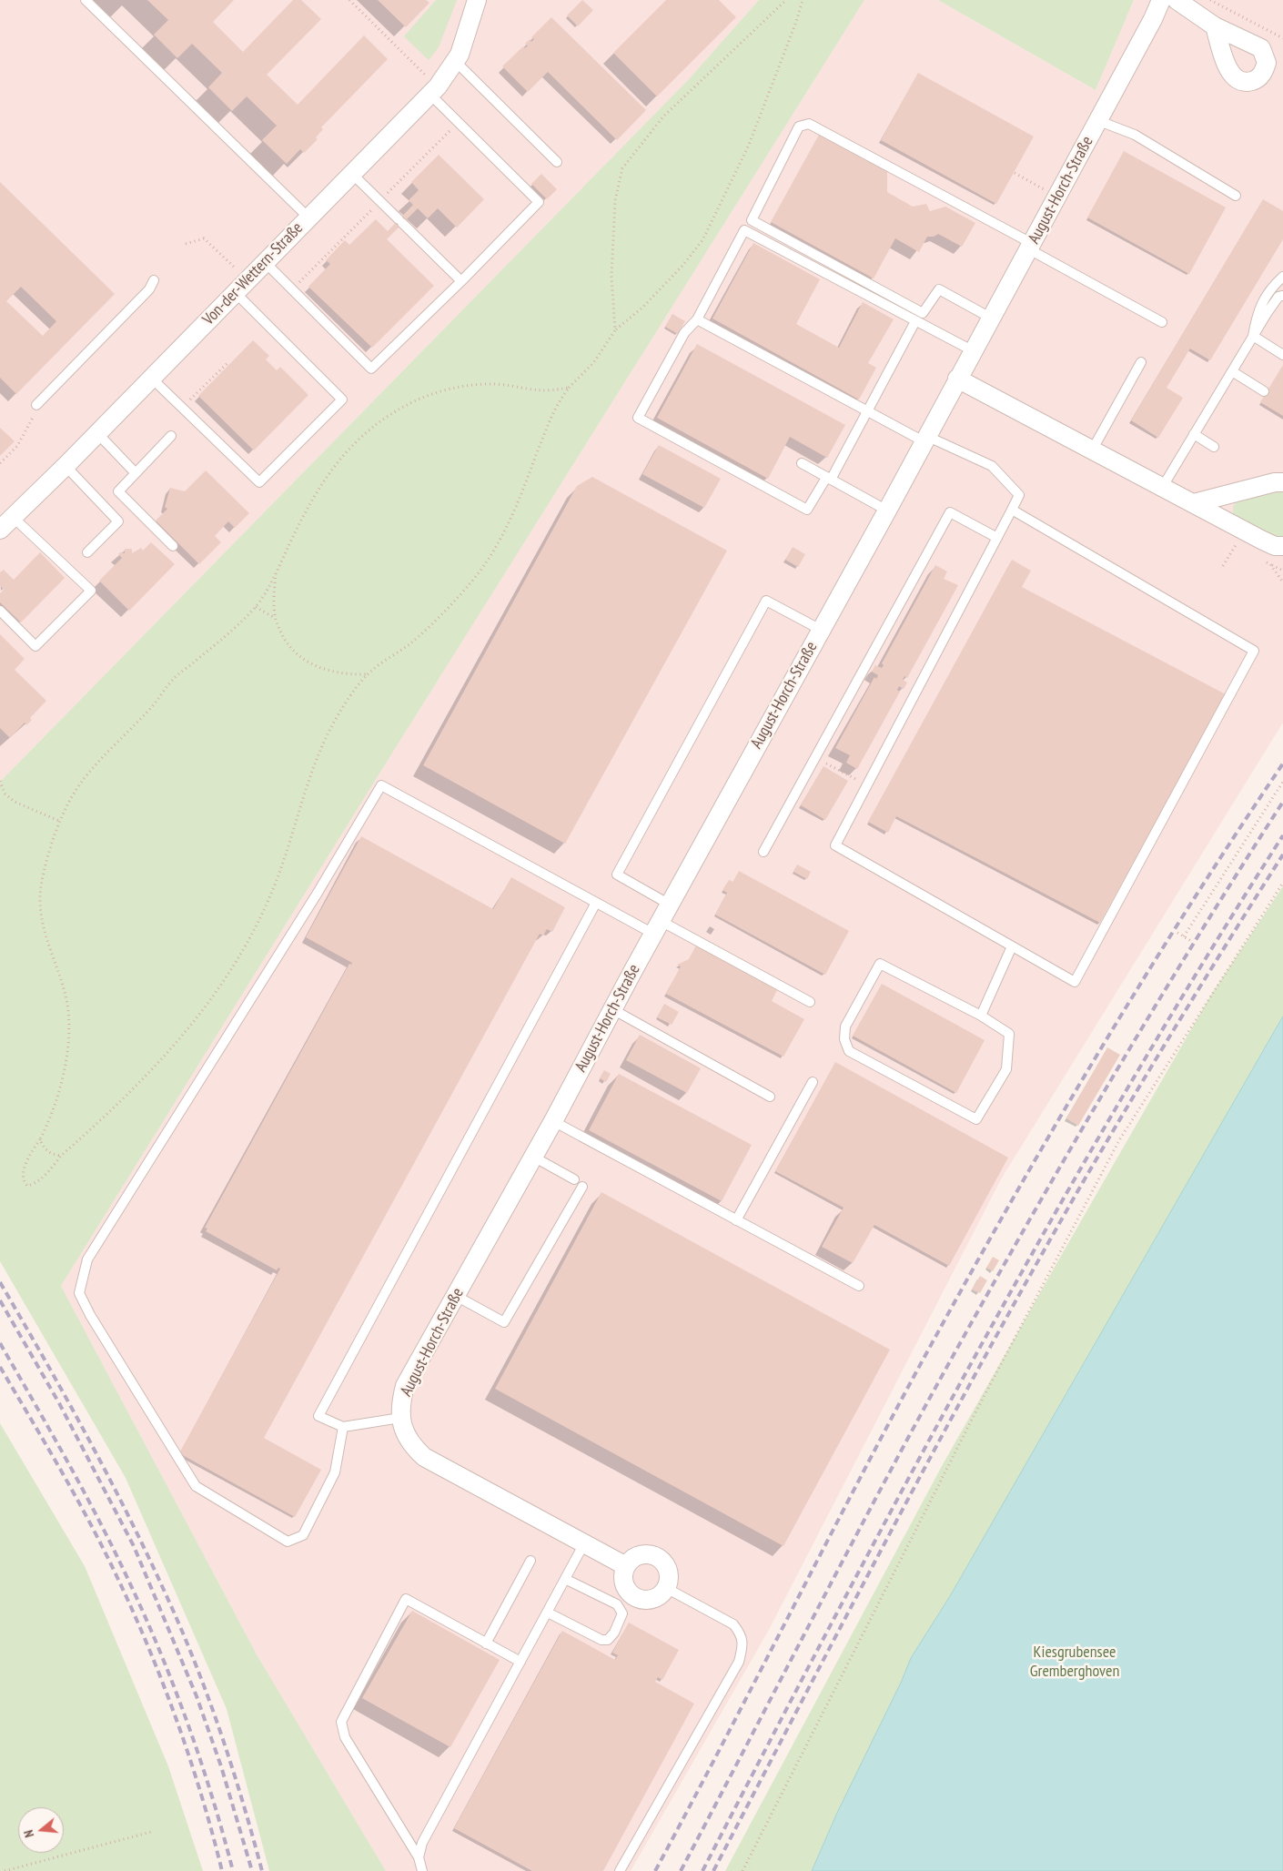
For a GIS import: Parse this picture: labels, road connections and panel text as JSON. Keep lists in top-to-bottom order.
{
  "streets": {
    "street": ["August-Horch-Straße", "Von-der-Wettern-Straße"]
  },
  "parks": ["Kiesgrubensee Gremberghoven"],
  "north": "left"
}
